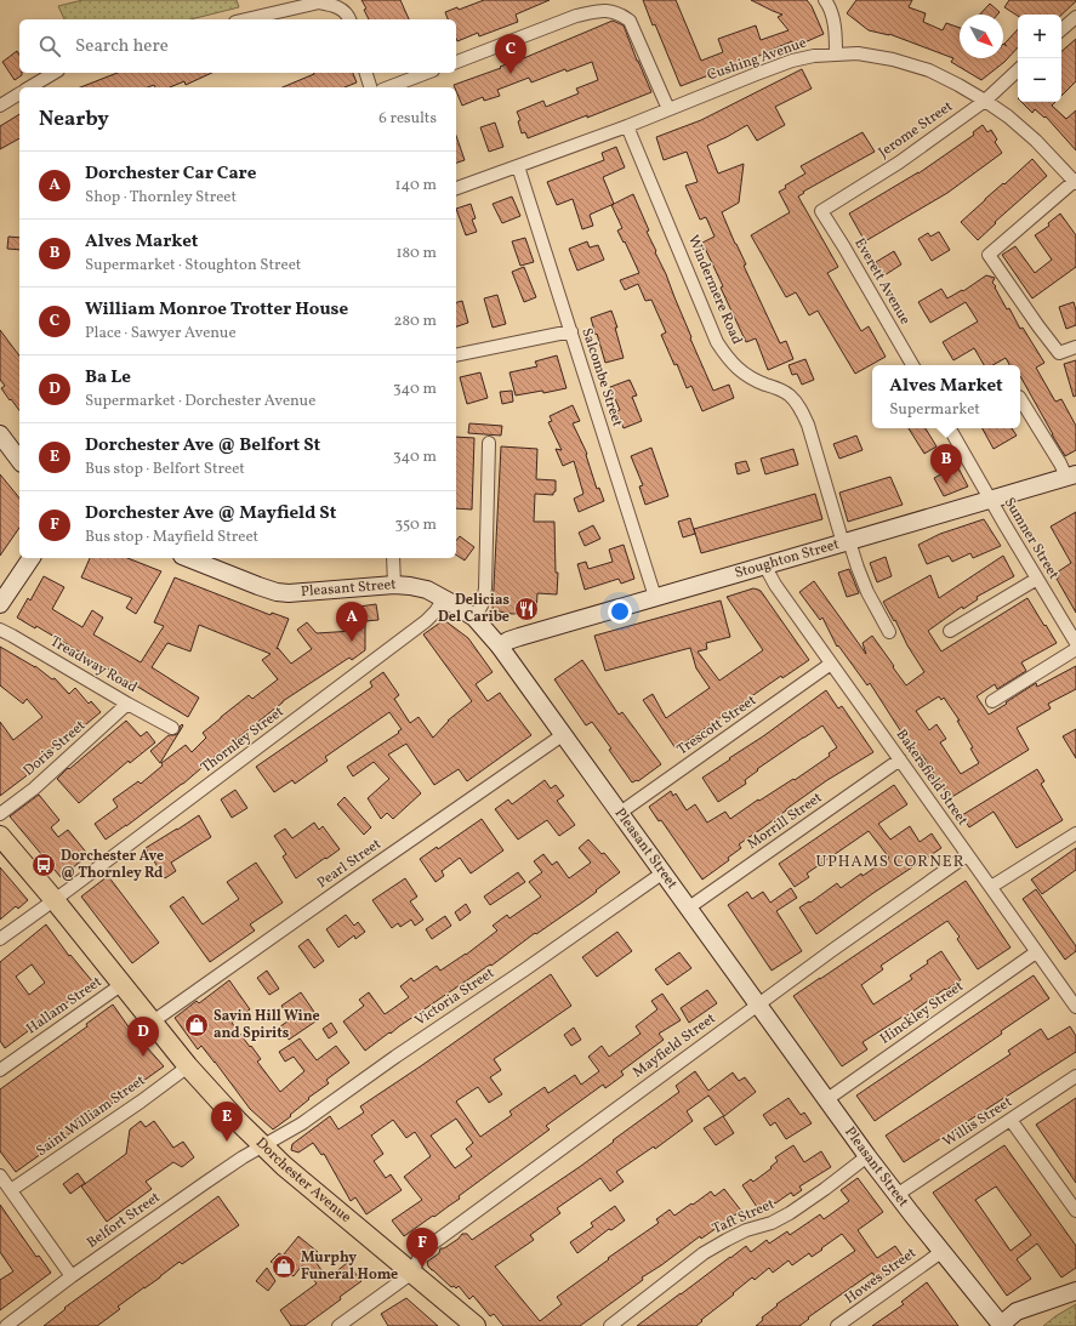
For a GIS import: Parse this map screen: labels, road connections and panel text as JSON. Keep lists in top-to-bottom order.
{
  "streets": {
    "main road": ["Dorchester Avenue"],
    "street": [
      "Cushing Avenue",
      "Jerome Street",
      "Everett Avenue",
      "Windermere Road",
      "Salcombe Street",
      "Sumner Street",
      "Stoughton Street",
      "Pleasant Street",
      "Treadway Road",
      "Trescott Street",
      "Thornley Street",
      "Doris Street",
      "Bakersfield Street",
      "Morrill Street",
      "Pearl Street",
      "Victoria Street",
      "Hallam Street",
      "Hinckley Street",
      "Mayfield Street",
      "Saint William Street",
      "Willis Street",
      "Taft Street",
      "Belfort Street",
      "Howes Street"
    ]
  },
  "crossings": [
    ["Cushing Avenue", "Jerome Street"],
    ["Cushing Avenue", "Windermere Road"],
    ["Cushing Avenue", "Salcombe Street"],
    ["Jerome Street", "Everett Avenue"],
    ["Windermere Road", "Stoughton Street"],
    ["Salcombe Street", "Stoughton Street"],
    ["Sumner Street", "Stoughton Street"],
    ["Stoughton Street", "Pleasant Street"],
    ["Stoughton Street", "Bakersfield Street"],
    ["Pleasant Street", "Trescott Street"],
    ["Pleasant Street", "Thornley Street"],
    ["Pleasant Street", "Morrill Street"],
    ["Pleasant Street", "Pearl Street"],
    ["Pleasant Street", "Victoria Street"],
    ["Pleasant Street", "Hinckley Street"],
    ["Pleasant Street", "Mayfield Street"],
    ["Pleasant Street", "Willis Street"],
    ["Pleasant Street", "Taft Street"],
    ["Pleasant Street", "Howes Street"],
    ["Treadway Road", "Doris Street"],
    ["Trescott Street", "Bakersfield Street"],
    ["Thornley Street", "Dorchester Avenue"],
    ["Bakersfield Street", "Morrill Street"],
    ["Bakersfield Street", "Hinckley Street"],
    ["Bakersfield Street", "Mayfield Street"],
    ["Pearl Street", "Dorchester Avenue"],
    ["Victoria Street", "Dorchester Avenue"],
    ["Victoria Street", "Belfort Street"],
    ["Hallam Street", "Dorchester Avenue"],
    ["Mayfield Street", "Dorchester Avenue"],
    ["Saint William Street", "Dorchester Avenue"],
    ["Dorchester Avenue", "Belfort Street"]
  ],
  "districts": ["UPHAMS CORNER"],
  "places": {
    "restaurant": ["Delicias Del Caribe"],
    "bus stop": ["Dorchester Ave @ Thornley Rd"],
    "shop": ["Savin Hill Wine and Spirits", "Murphy Funeral Home"]
  },
  "north": "bottom right",
  "page": {
    "map_buttons": ["+", "−"],
    "search": "Search here",
    "pins": [
      "C",
      "B",
      "A",
      "D",
      "E",
      "F"
    ],
    "heading": ["Nearby", "6 results"],
    "list": [
      {
        "mark": "A",
        "name": "Dorchester Car Care",
        "note": "Shop · Thornley Street",
        "value": "140 m"
      },
      {
        "mark": "B",
        "name": "Alves Market",
        "note": "Supermarket · Stoughton Street",
        "value": "180 m"
      },
      {
        "mark": "C",
        "name": "William Monroe Trotter House",
        "note": "Place · Sawyer Avenue",
        "value": "280 m"
      },
      {
        "mark": "D",
        "name": "Ba Le",
        "note": "Supermarket · Dorchester Avenue",
        "value": "340 m"
      },
      {
        "mark": "E",
        "name": "Dorchester Ave @ Belfort St",
        "note": "Bus stop · Belfort Street",
        "value": "340 m"
      },
      {
        "mark": "F",
        "name": "Dorchester Ave @ Mayfield St",
        "note": "Bus stop · Mayfield Street",
        "value": "350 m"
      }
    ],
    "popup": ["Alves Market", "Supermarket"]
  }
}
